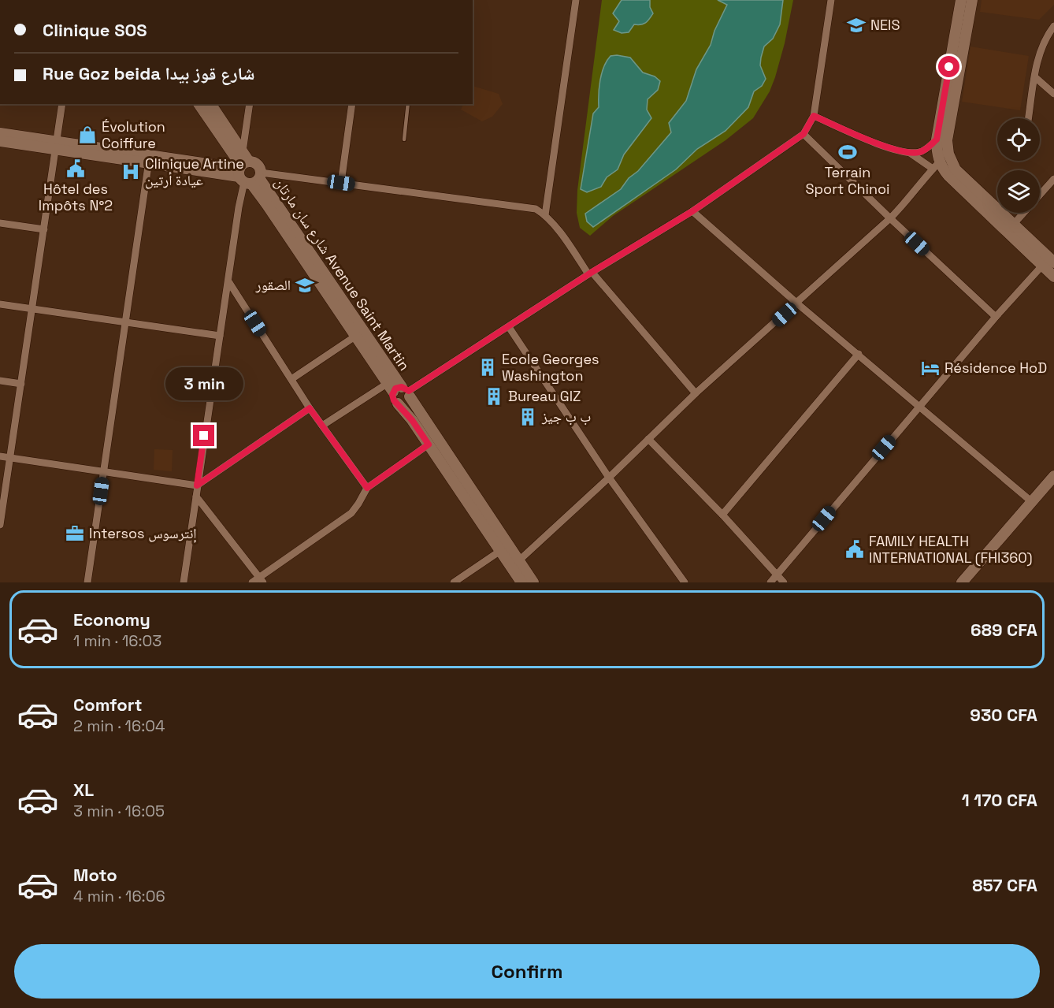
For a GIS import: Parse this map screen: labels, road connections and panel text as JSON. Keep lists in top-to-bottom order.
{
  "streets": {
    "main road": ["شارع سان مارتان Avenue Saint Martin"]
  },
  "places": {
    "school or university": ["NEIS", "الصقور"],
    "shop": ["Évolution Coiffure"],
    "sports": ["Terrain Sport Chinoi"],
    "public building": ["Hôtel des Impôts N°2", "FAMILY HEALTH INTERNATIONAL (FHI360)"],
    "hospital": ["Clinique Artine عيادة أرتين"],
    "building": ["Ecole Georges Washington", "Bureau GIZ", "ب ب جيز"],
    "hotel": ["Résidence HoD"],
    "office": ["Intersos إنترسوس"]
  },
  "page": {
    "banner": ["Clinique SOS", "Rue Goz beida شارع قوز بيدا"],
    "bubble": "3 min",
    "list": [
      {
        "name": "Economy",
        "note": "1 min · 16:03",
        "value": "689 CFA"
      },
      {
        "name": "Comfort",
        "note": "2 min · 16:04",
        "value": "930 CFA"
      },
      {
        "name": "XL",
        "note": "3 min · 16:05",
        "value": "1 170 CFA"
      },
      {
        "name": "Moto",
        "note": "4 min · 16:06",
        "value": "857 CFA"
      }
    ],
    "buttons": "Confirm"
  }
}
